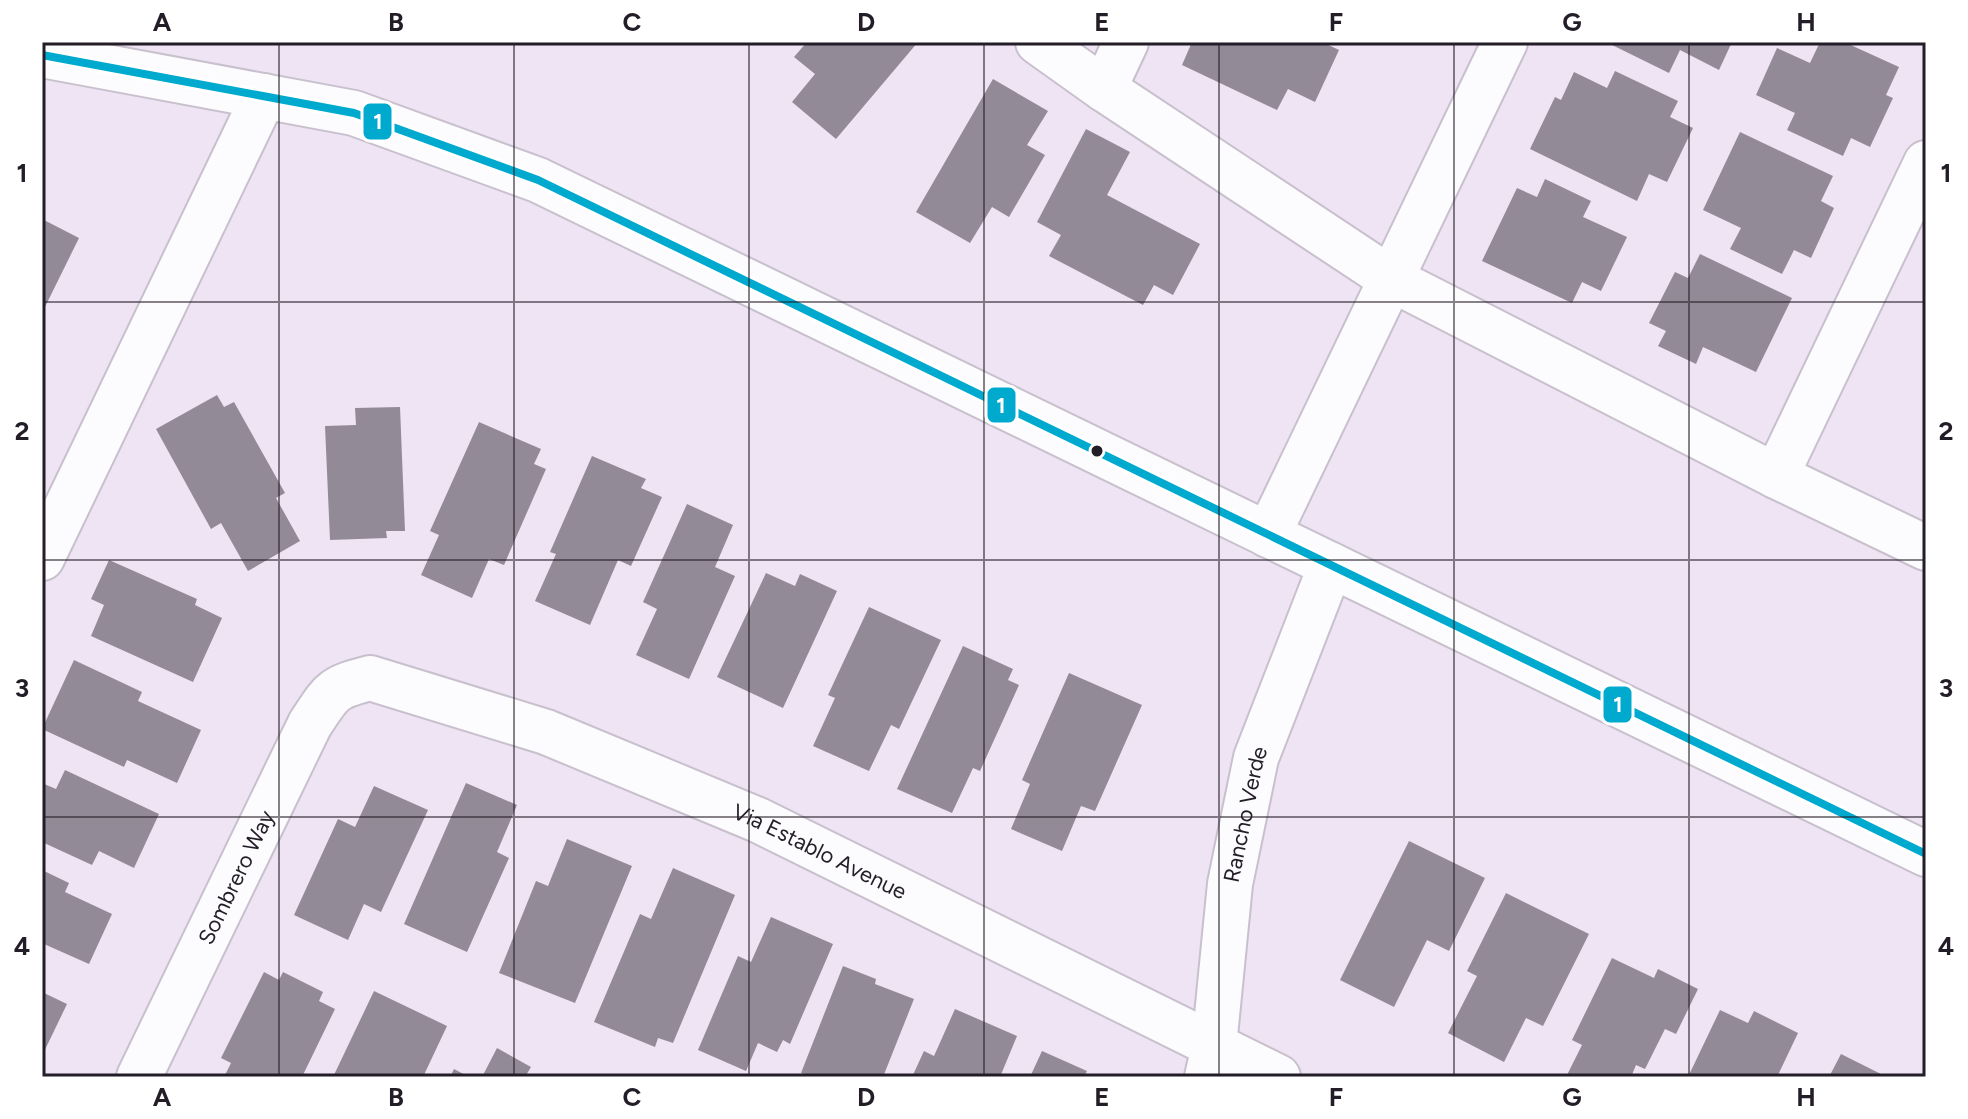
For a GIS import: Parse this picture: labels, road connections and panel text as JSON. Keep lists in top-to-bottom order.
{
  "streets": {
    "street": ["Rancho Verde", "Via Establo Avenue", "Sombrero Way"]
  },
  "crossings": [
    ["Rancho Verde", "Via Establo Avenue"],
    ["Via Establo Avenue", "Sombrero Way"]
  ],
  "lines": ["transit line 1"],
  "grid": {
    "columns": [
      "A",
      "B",
      "C",
      "D",
      "E",
      "F",
      "G",
      "H"
    ],
    "rows": [
      "1",
      "2",
      "3",
      "4"
    ]
  }
}
